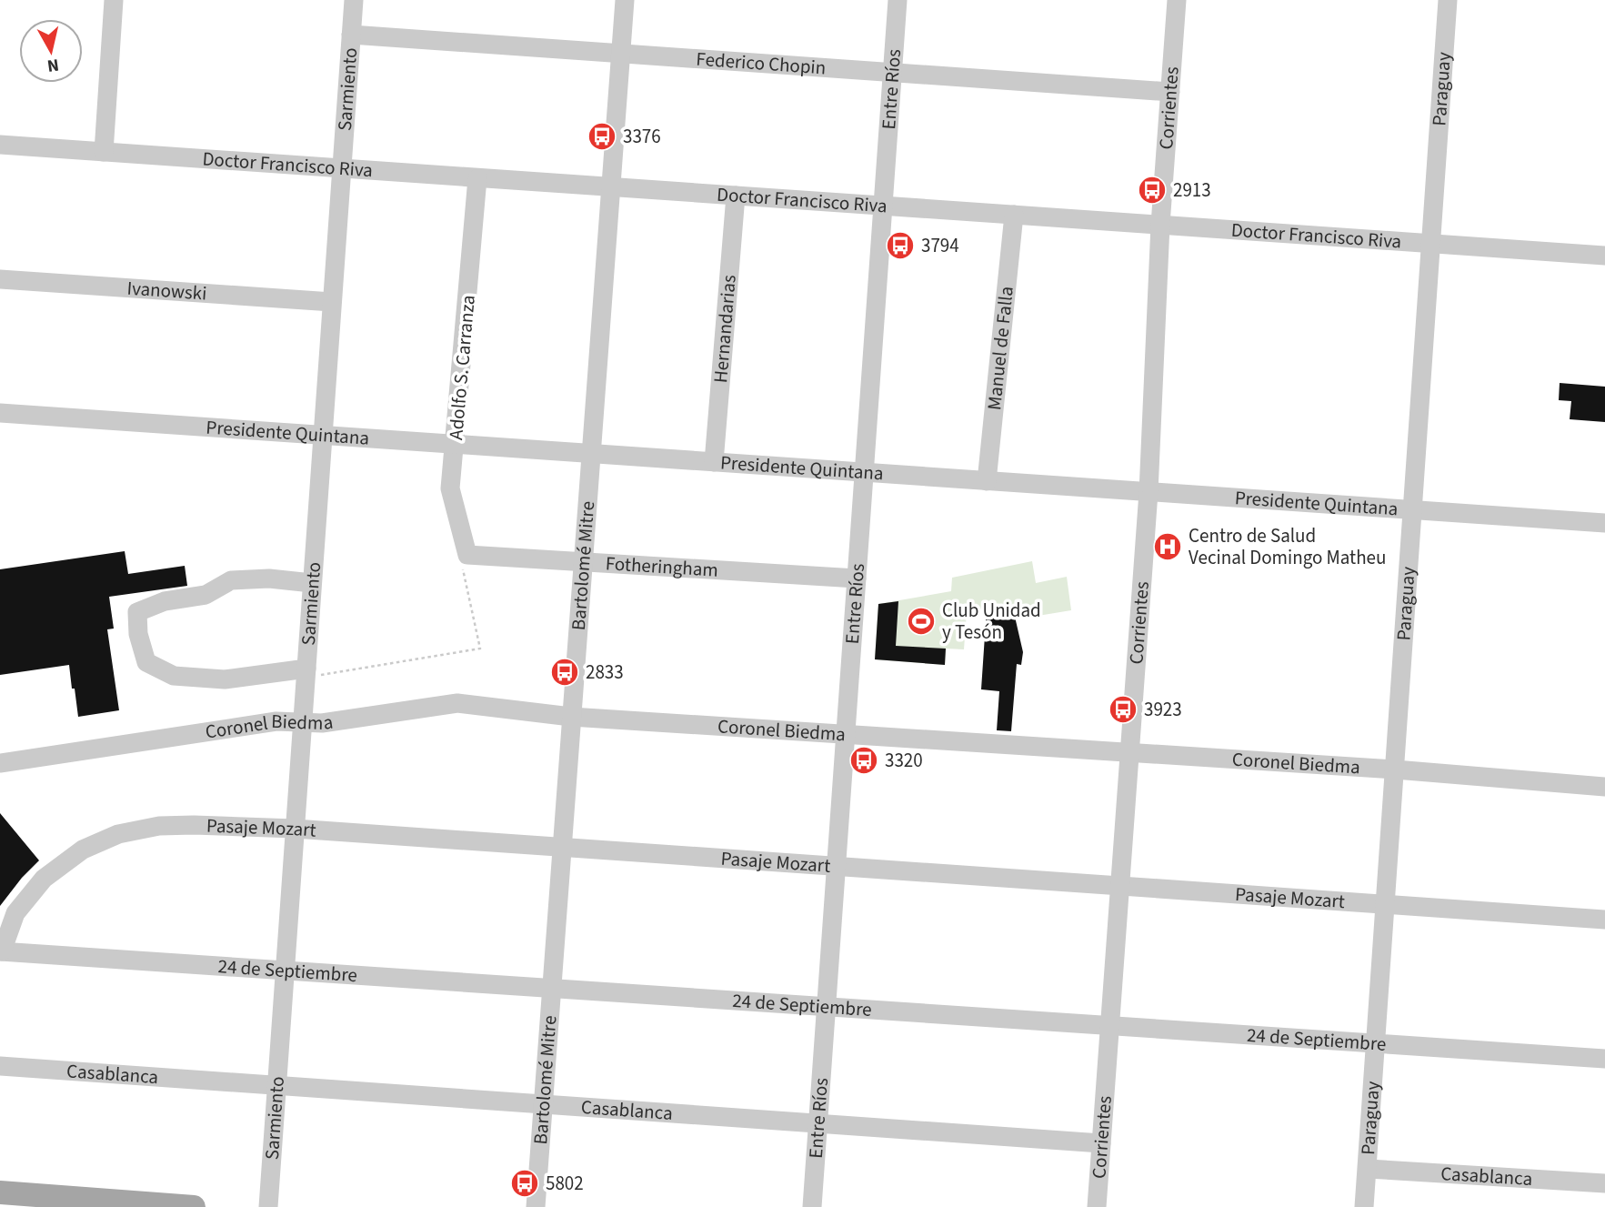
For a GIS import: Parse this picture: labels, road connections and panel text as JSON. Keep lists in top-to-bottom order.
{
  "streets": {
    "street": [
      "Federico Chopin",
      "Sarmiento",
      "Entre Ríos",
      "Paraguay",
      "Corrientes",
      "Doctor Francisco Riva",
      "Ivanowski",
      "Hernandarias",
      "Manuel de Falla",
      "Adolfo S. Carranza",
      "Presidente Quintana",
      "Bartolomé Mitre",
      "Fotheringham",
      "Coronel Biedma",
      "Pasaje Mozart",
      "24 de Septiembre",
      "Casablanca"
    ]
  },
  "crossings": [
    ["Federico Chopin", "Sarmiento"],
    ["Federico Chopin", "Entre Ríos"],
    ["Federico Chopin", "Corrientes"],
    ["Federico Chopin", "Bartolomé Mitre"],
    ["Sarmiento", "Doctor Francisco Riva"],
    ["Sarmiento", "Ivanowski"],
    ["Sarmiento", "Presidente Quintana"],
    ["Sarmiento", "Coronel Biedma"],
    ["Sarmiento", "Pasaje Mozart"],
    ["Sarmiento", "24 de Septiembre"],
    ["Sarmiento", "Casablanca"],
    ["Entre Ríos", "Doctor Francisco Riva"],
    ["Entre Ríos", "Presidente Quintana"],
    ["Entre Ríos", "Fotheringham"],
    ["Entre Ríos", "Coronel Biedma"],
    ["Entre Ríos", "Pasaje Mozart"],
    ["Entre Ríos", "24 de Septiembre"],
    ["Entre Ríos", "Casablanca"],
    ["Paraguay", "Doctor Francisco Riva"],
    ["Paraguay", "Presidente Quintana"],
    ["Paraguay", "Coronel Biedma"],
    ["Paraguay", "Pasaje Mozart"],
    ["Paraguay", "24 de Septiembre"],
    ["Paraguay", "Casablanca"],
    ["Corrientes", "Doctor Francisco Riva"],
    ["Corrientes", "Presidente Quintana"],
    ["Corrientes", "Coronel Biedma"],
    ["Corrientes", "Pasaje Mozart"],
    ["Corrientes", "24 de Septiembre"],
    ["Corrientes", "Casablanca"],
    ["Doctor Francisco Riva", "Hernandarias"],
    ["Doctor Francisco Riva", "Manuel de Falla"],
    ["Doctor Francisco Riva", "Adolfo S. Carranza"],
    ["Doctor Francisco Riva", "Bartolomé Mitre"],
    ["Hernandarias", "Presidente Quintana"],
    ["Manuel de Falla", "Presidente Quintana"],
    ["Adolfo S. Carranza", "Presidente Quintana"],
    ["Adolfo S. Carranza", "Fotheringham"],
    ["Presidente Quintana", "Bartolomé Mitre"],
    ["Bartolomé Mitre", "Fotheringham"],
    ["Bartolomé Mitre", "Coronel Biedma"],
    ["Bartolomé Mitre", "Pasaje Mozart"],
    ["Bartolomé Mitre", "24 de Septiembre"],
    ["Bartolomé Mitre", "Casablanca"],
    ["Pasaje Mozart", "24 de Septiembre"]
  ],
  "places": {
    "bus stop": [
      "3376",
      "2913",
      "3794",
      "2833",
      "3923",
      "3320",
      "5802"
    ],
    "hospital": ["Centro de Salud Vecinal Domingo Matheu"],
    "sports": ["Club Unidad y Tesón"]
  },
  "north": "bottom"
}
